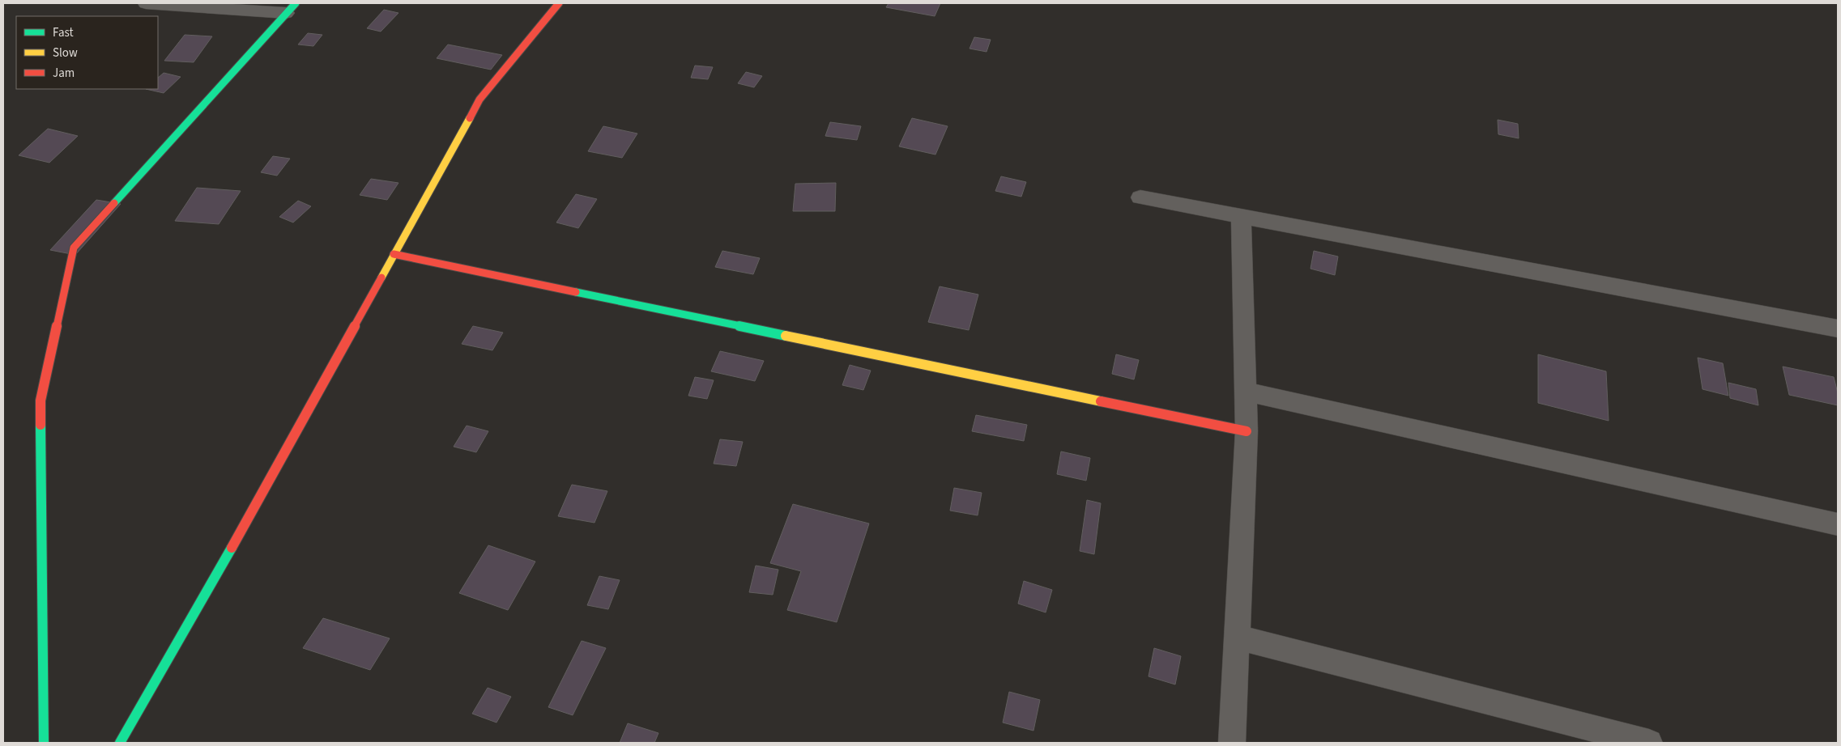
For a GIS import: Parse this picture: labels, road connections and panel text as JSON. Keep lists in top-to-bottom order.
{
  "legend": ["Fast", "Slow", "Jam"]
}
